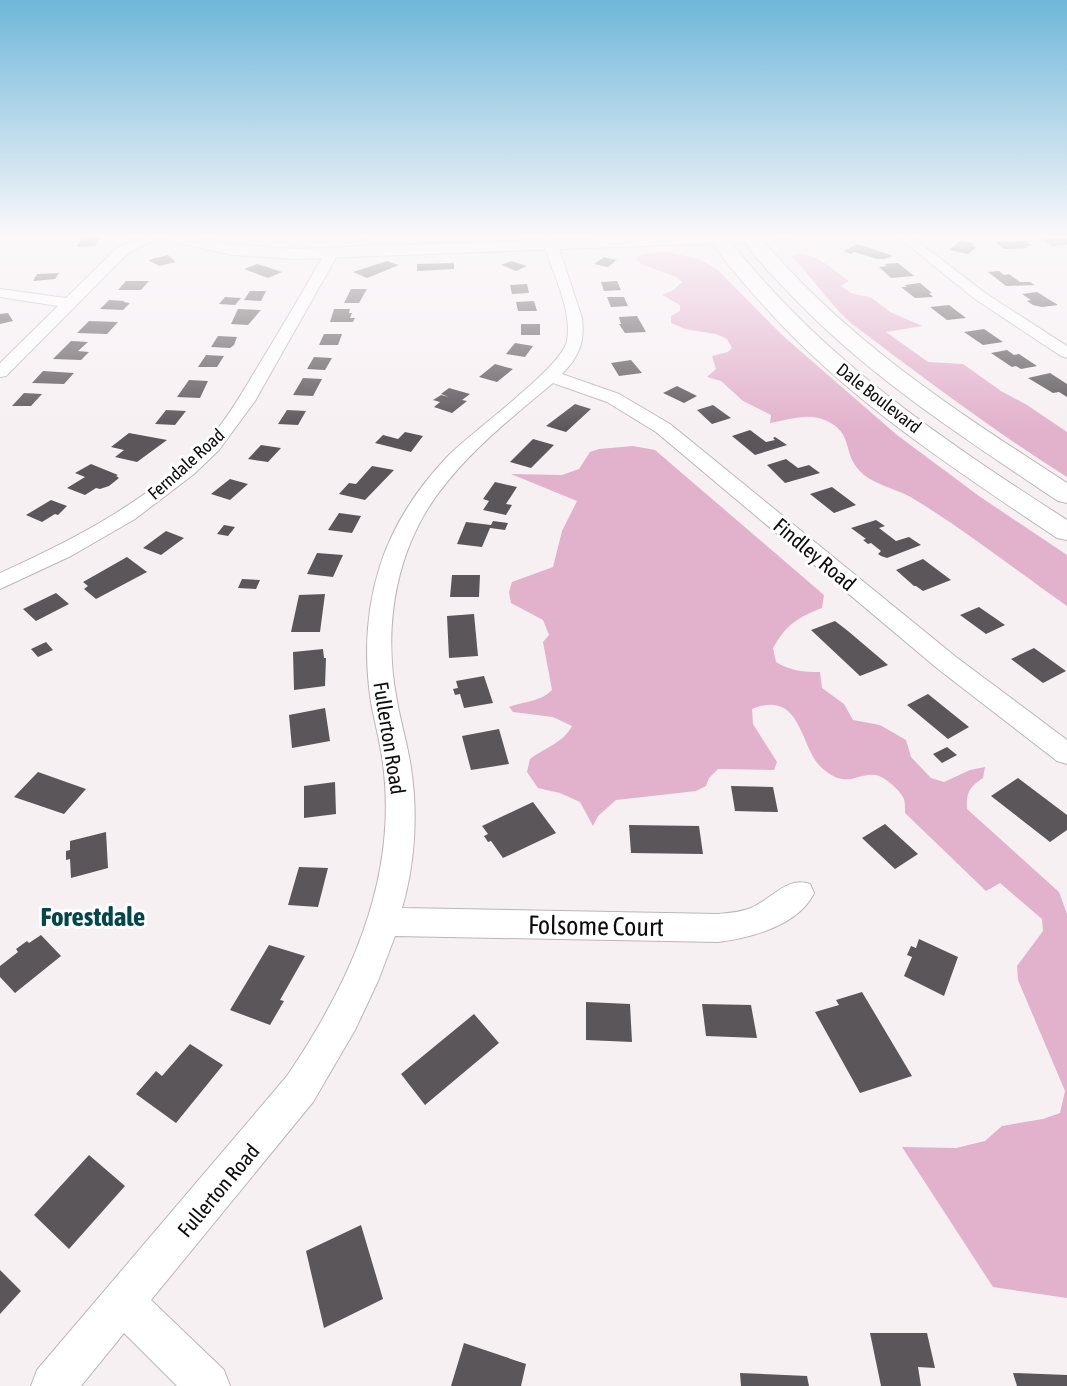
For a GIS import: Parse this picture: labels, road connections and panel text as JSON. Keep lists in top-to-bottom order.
{
  "streets": {
    "main road": ["Dale Boulevard"],
    "street": [
      "Ferndale Road",
      "Findley Road",
      "Fullerton Road",
      "Folsome Court"
    ]
  },
  "crossings": [
    ["Findley Road", "Fullerton Road"],
    ["Fullerton Road", "Folsome Court"]
  ],
  "districts": ["Forestdale"]
}
